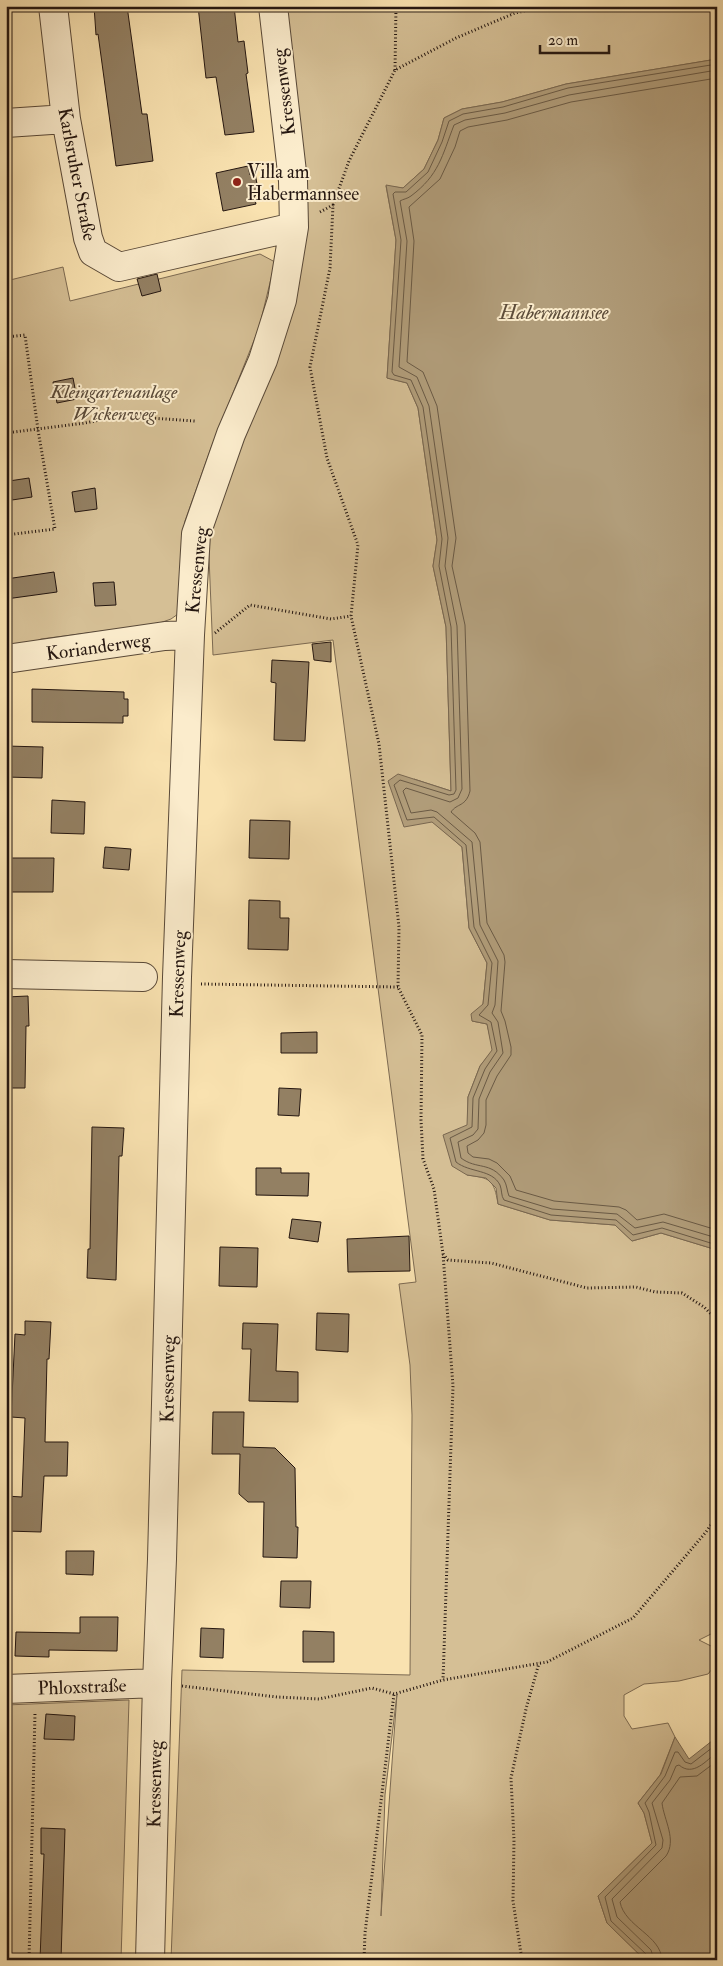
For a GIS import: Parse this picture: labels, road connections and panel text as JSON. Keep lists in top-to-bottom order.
{
  "streets": {
    "street": [
      "Kressenweg",
      "Karlsruher Straße",
      "Korianderweg",
      "Phloxstraße"
    ]
  },
  "crossings": [
    ["Kressenweg", "Karlsruher Straße"],
    ["Kressenweg", "Korianderweg"],
    ["Kressenweg", "Phloxstraße"]
  ],
  "water": ["Habermannsee"],
  "parks": ["Kleingartenanlage Wickenweg"],
  "places": ["Villa am Habermannsee"],
  "scale_bar": "20 m"
}
